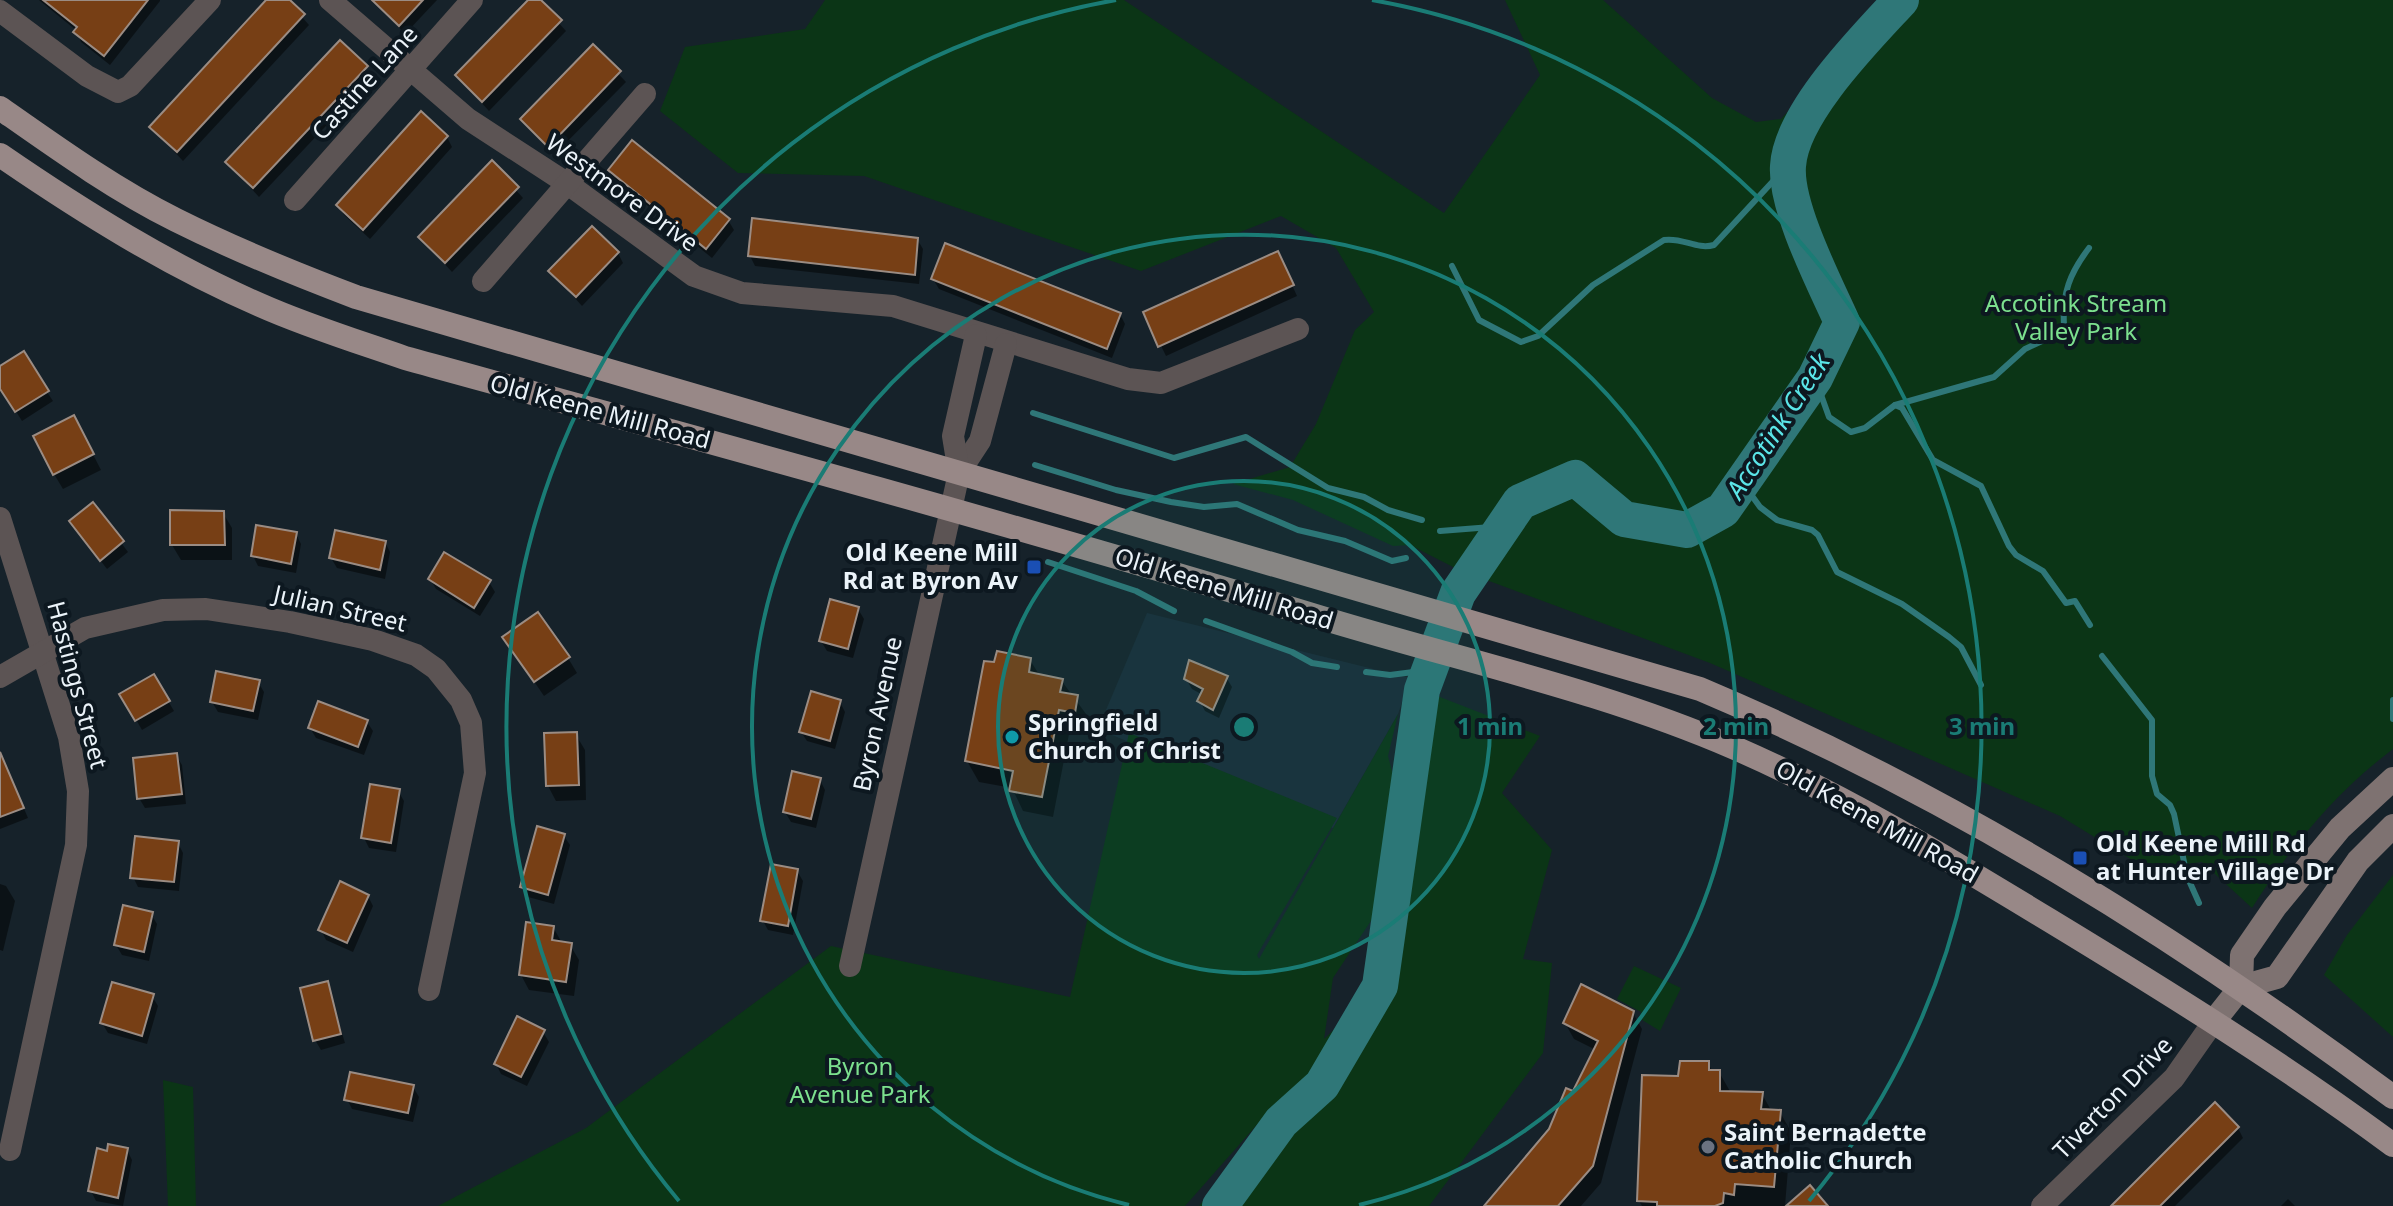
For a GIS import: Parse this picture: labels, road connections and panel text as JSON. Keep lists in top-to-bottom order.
{
  "streets": {
    "main road": ["Old Keene Mill Road"],
    "street": [
      "Castine Lane",
      "Westmore Drive",
      "Julian Street",
      "Hastings Street",
      "Byron Avenue",
      "Tiverton Drive"
    ]
  },
  "crossings": [
    ["Castine Lane", "Westmore Drive"],
    ["Old Keene Mill Road", "Byron Avenue"],
    ["Old Keene Mill Road", "Tiverton Drive"],
    ["Julian Street", "Hastings Street"]
  ],
  "water": ["Accotink Creek"],
  "parks": ["Accotink Stream Valley Park", "Byron Avenue Park"],
  "places": {
    "transit": ["Old Keene Mill Rd at Byron Av", "Old Keene Mill Rd at Hunter Village Dr"],
    "other": ["Springfield Church of Christ", "Saint Bernadette Catholic Church"]
  },
  "rings": ["1 min", "2 min", "3 min"]
}
